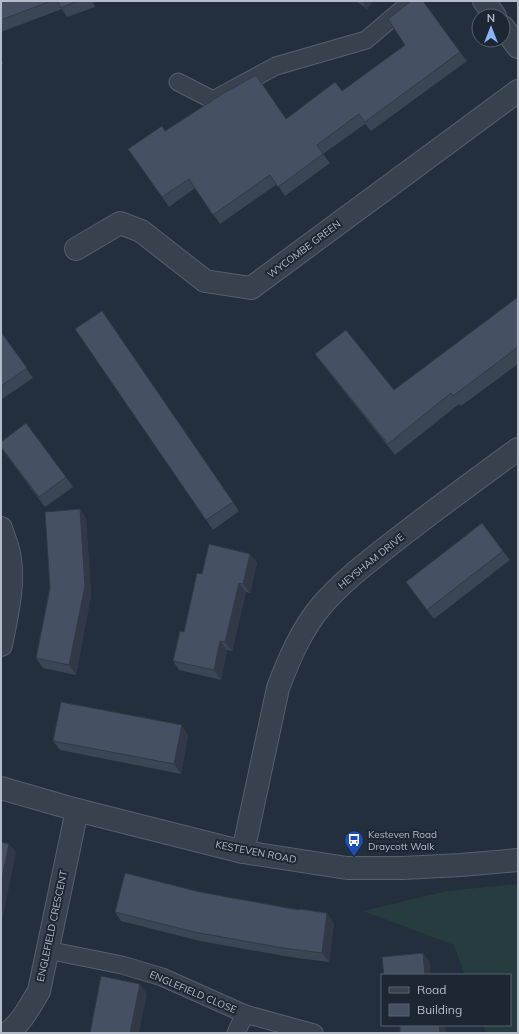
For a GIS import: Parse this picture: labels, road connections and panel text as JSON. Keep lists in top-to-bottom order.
{
  "streets": {
    "street": [
      "WYCOMBE GREEN",
      "HEYSHAM DRIVE",
      "KESTEVEN ROAD",
      "ENGLEFIELD CRESCENT"
    ],
    "lane": ["ENGLEFIELD CLOSE"]
  },
  "crossings": [
    ["HEYSHAM DRIVE", "KESTEVEN ROAD"],
    ["KESTEVEN ROAD", "ENGLEFIELD CRESCENT"],
    ["ENGLEFIELD CRESCENT", "ENGLEFIELD CLOSE"]
  ],
  "places": {
    "bus stop": ["Kesteven Road Draycott Walk"]
  },
  "legend": ["Road", "Building"],
  "north": "top"
}
